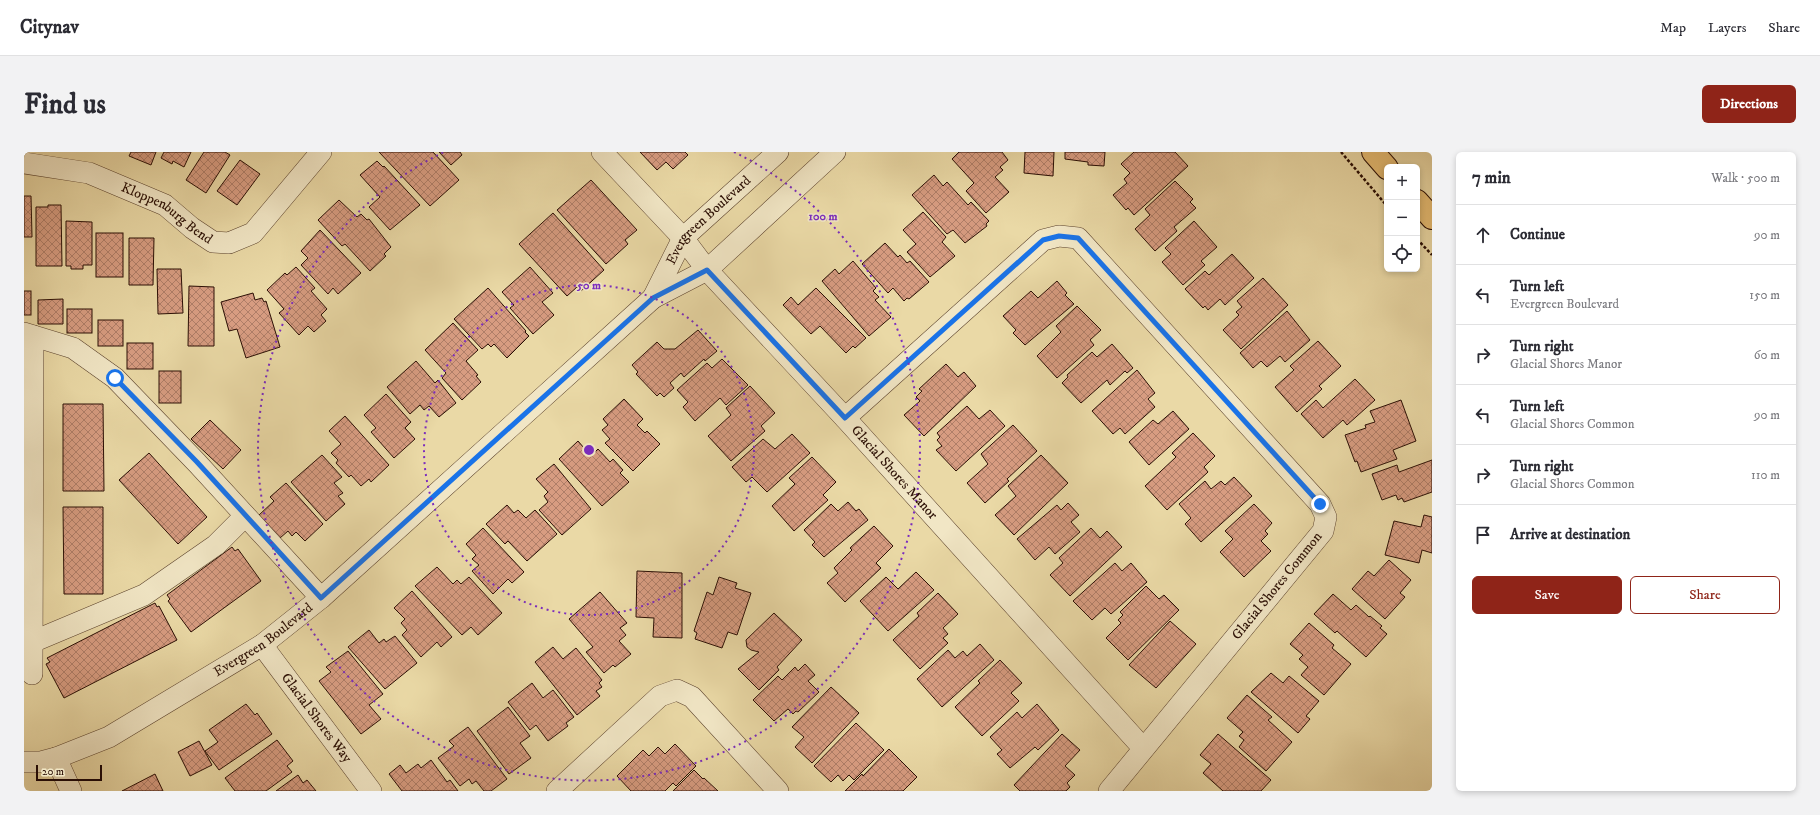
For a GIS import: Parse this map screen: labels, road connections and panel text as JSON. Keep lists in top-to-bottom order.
{
  "streets": {
    "street": [
      "Kloppenburg Bend",
      "Evergreen Boulevard",
      "Glacial Shores Manor",
      "Glacial Shores Common",
      "Glacial Shores Way"
    ]
  },
  "crossings": [
    ["Evergreen Boulevard", "Glacial Shores Manor"],
    ["Evergreen Boulevard", "Glacial Shores Way"],
    ["Glacial Shores Manor", "Glacial Shores Common"]
  ],
  "scale_bar": "20 m",
  "page": {
    "header": "Citynav",
    "nav": ["Map", "Layers", "Share"],
    "buttons": [
      "Directions",
      ["Save", "Share"]
    ],
    "title": "Find us",
    "heading": ["7 min", "Walk · 500 m"],
    "map_buttons": ["+", "−"],
    "list": [
      ["Continue", "90 m"],
      ["Turn left", "Evergreen Boulevard", "150 m"],
      ["Turn right", "Glacial Shores Manor", "60 m"],
      ["Turn left", "Glacial Shores Common", "90 m"],
      ["Turn right", "Glacial Shores Common", "110 m"],
      "Arrive at destination"
    ],
    "scale": "20 m"
  },
  "rings": ["100 m", "50 m"]
}
